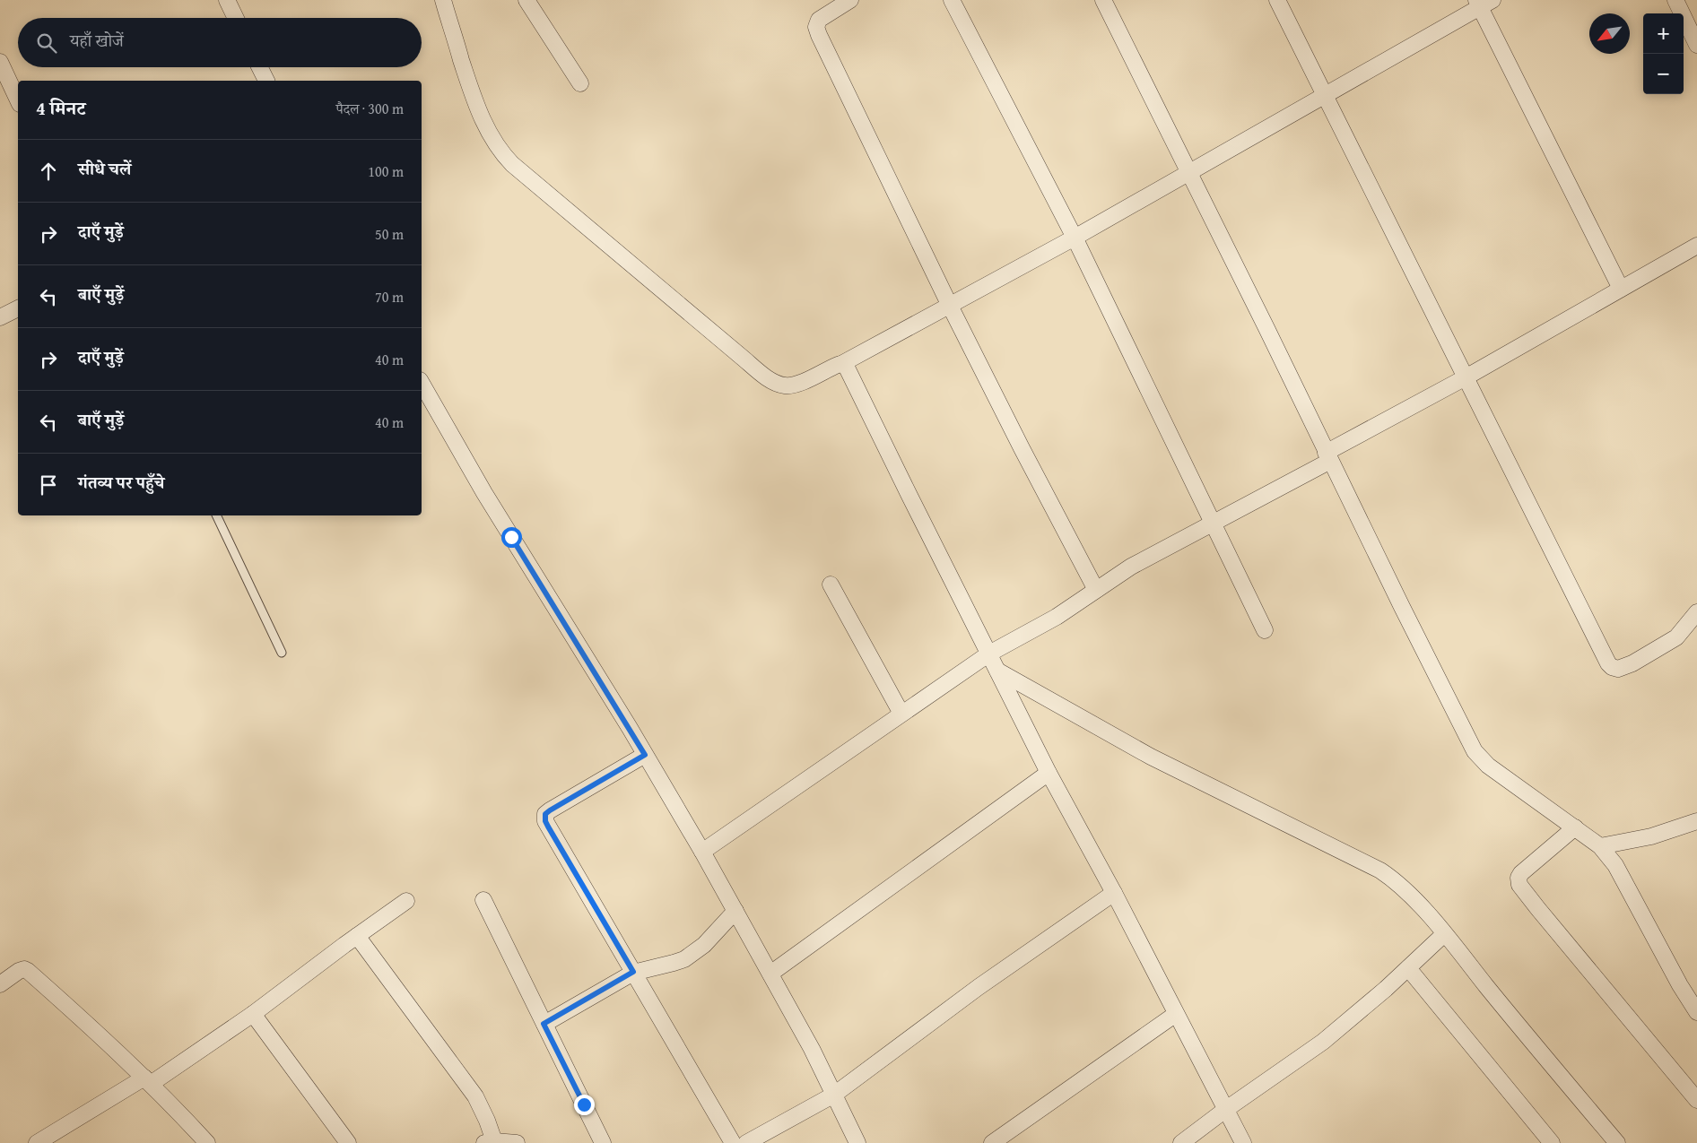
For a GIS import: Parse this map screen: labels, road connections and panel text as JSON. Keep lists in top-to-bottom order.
{
  "north": "bottom left",
  "page": {
    "map_buttons": ["+", "−"],
    "search": "यहाँ खोजें",
    "heading": ["4 मिनट", "पैदल · 300 m"],
    "list": [
      ["सीधे चलें", "100 m"],
      ["दाएँ मुड़ें", "50 m"],
      ["बाएँ मुड़ें", "70 m"],
      ["दाएँ मुड़ें", "40 m"],
      ["बाएँ मुड़ें", "40 m"],
      "गंतव्य पर पहुँचे"
    ]
  }
}
